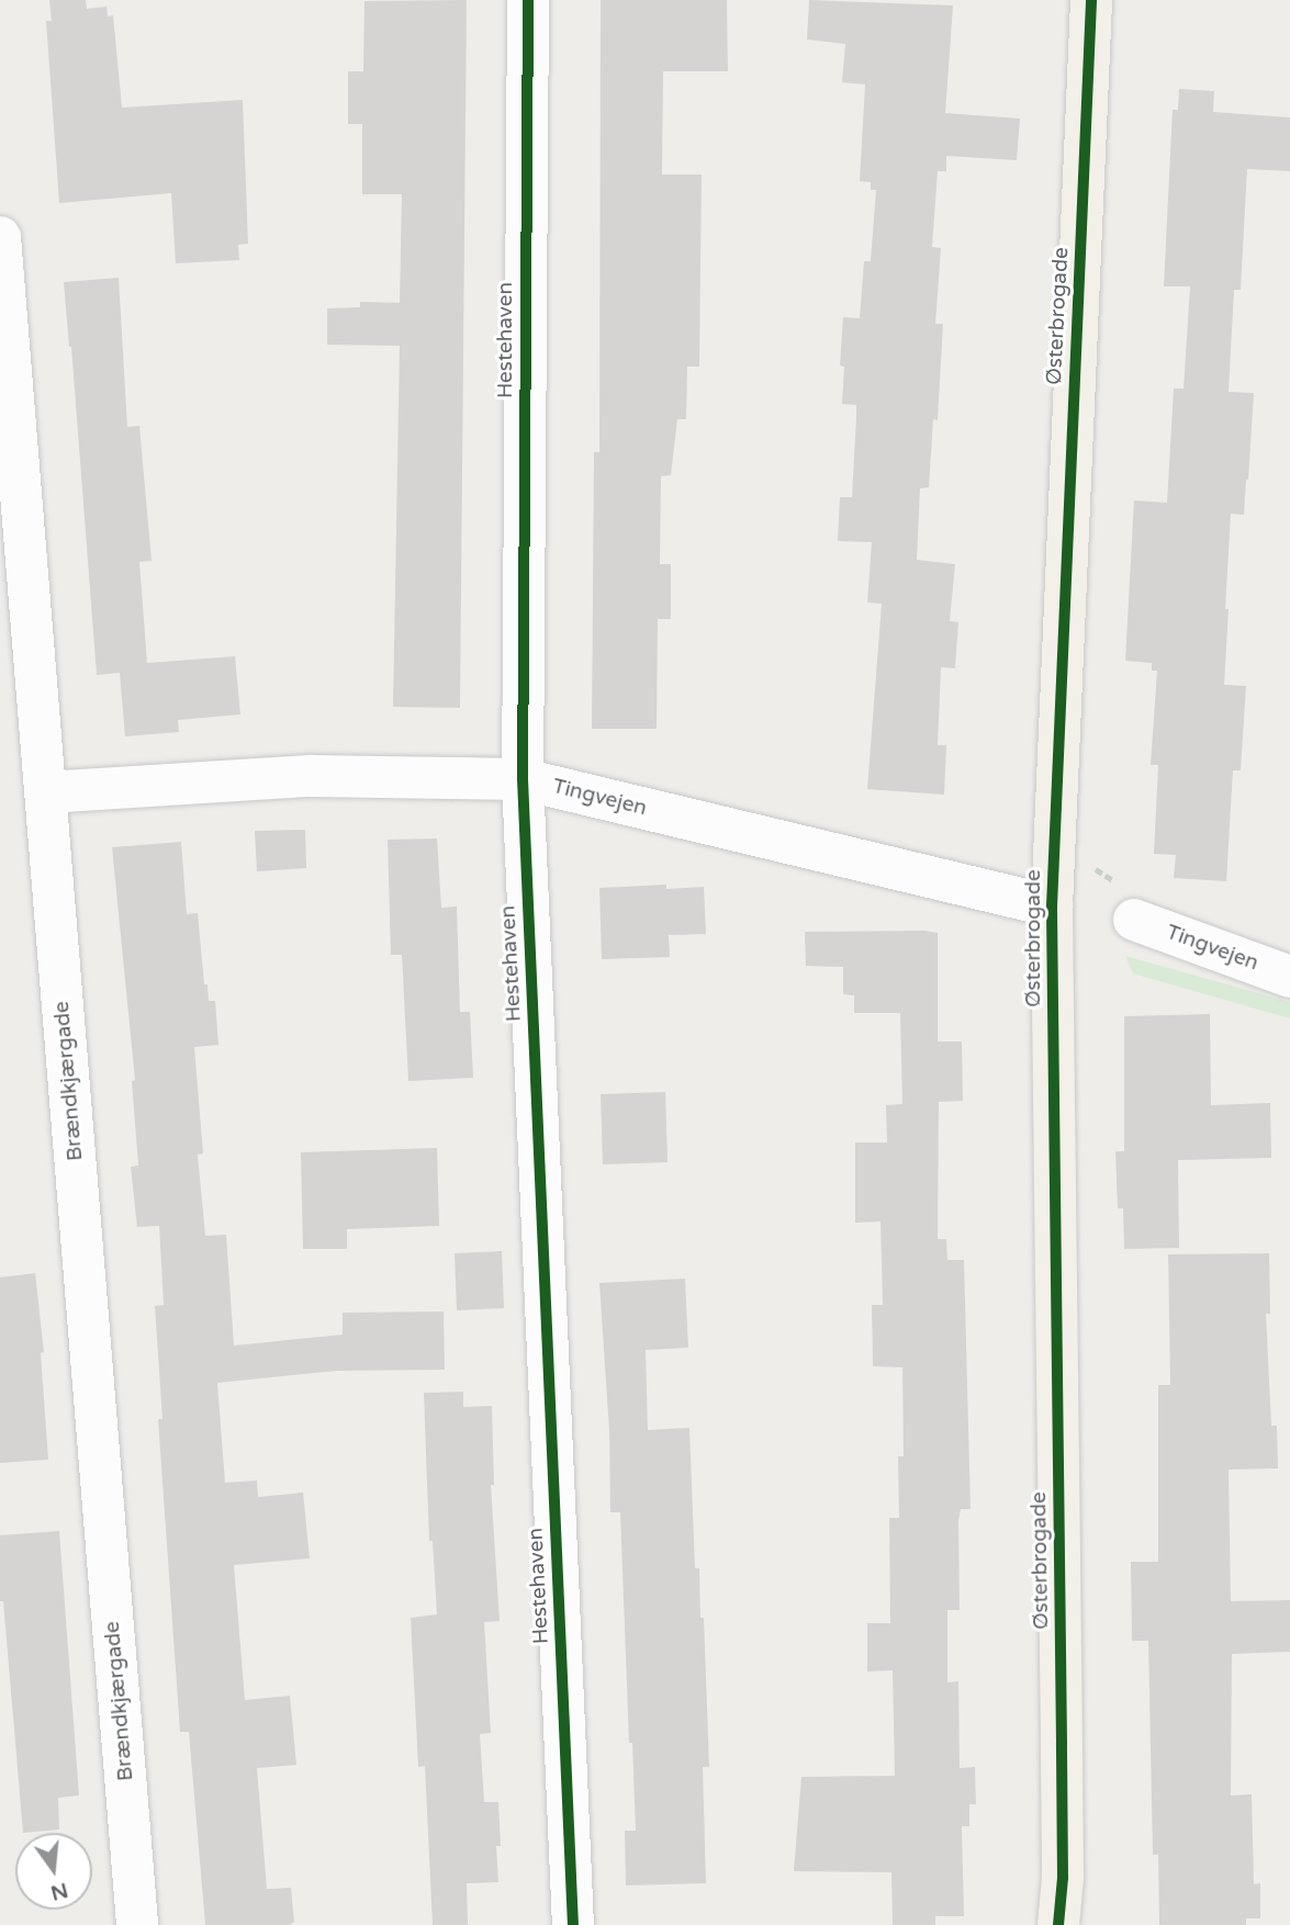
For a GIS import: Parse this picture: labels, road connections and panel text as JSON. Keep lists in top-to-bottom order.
{
  "streets": {
    "main road": ["Østerbrogade"],
    "street": ["Hestehaven", "Tingvejen", "Brændkjærgade"]
  },
  "crossings": [
    ["Østerbrogade", "Tingvejen"],
    ["Hestehaven", "Tingvejen"],
    ["Tingvejen", "Brændkjærgade"]
  ],
  "north": "bottom"
}
